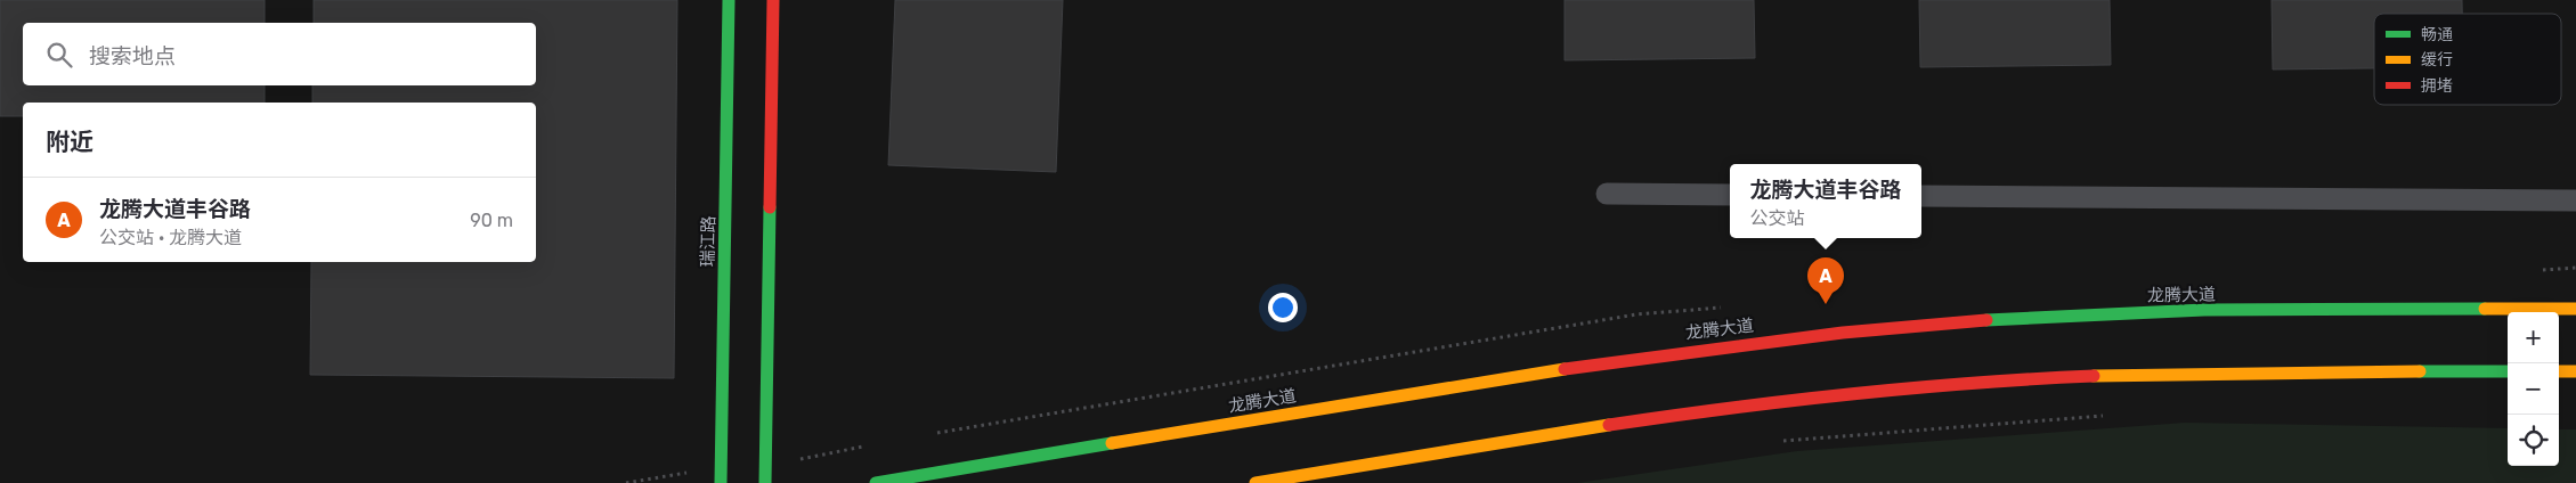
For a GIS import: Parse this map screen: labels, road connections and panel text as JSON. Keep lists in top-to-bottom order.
{
  "streets": {
    "main road": ["瑞江路", "龙腾大道"]
  },
  "legend": ["畅通", "缓行", "拥堵"],
  "page": {
    "search": "搜索地点",
    "heading": "附近",
    "popup": ["龙腾大道丰谷路", "公交站"],
    "list": [
      {
        "mark": "A",
        "name": "龙腾大道丰谷路",
        "note": "公交站 · 龙腾大道",
        "value": "90 m"
      }
    ],
    "pins": "A",
    "map_buttons": ["+", "−"]
  }
}
